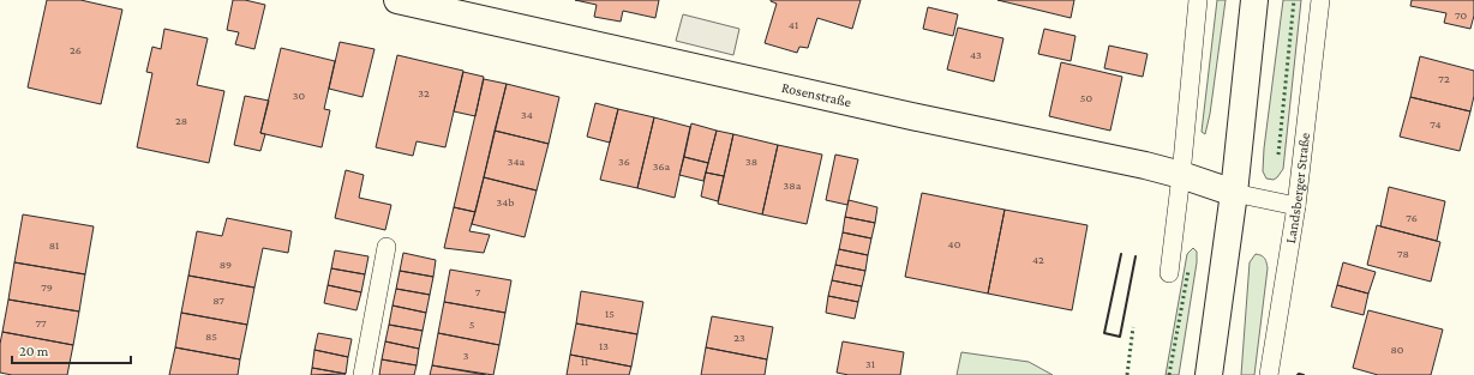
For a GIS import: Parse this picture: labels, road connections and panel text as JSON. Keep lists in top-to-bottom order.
{
  "streets": {
    "street": ["Rosenstraße"],
    "lane": ["Landsberger Straße"]
  },
  "house_numbers": [
    "70",
    "41",
    "26",
    "43",
    "72",
    "32",
    "30",
    "50",
    "34",
    "28",
    "74",
    "34a",
    "36",
    "38",
    "36a",
    "38a",
    "34b",
    "76",
    "40",
    "81",
    "78",
    "42",
    "89",
    "79",
    "7",
    "87",
    "15",
    "77",
    "5",
    "85",
    "23",
    "13",
    "80",
    "3",
    "11",
    "31"
  ],
  "scale_bar": "20 m"
}
